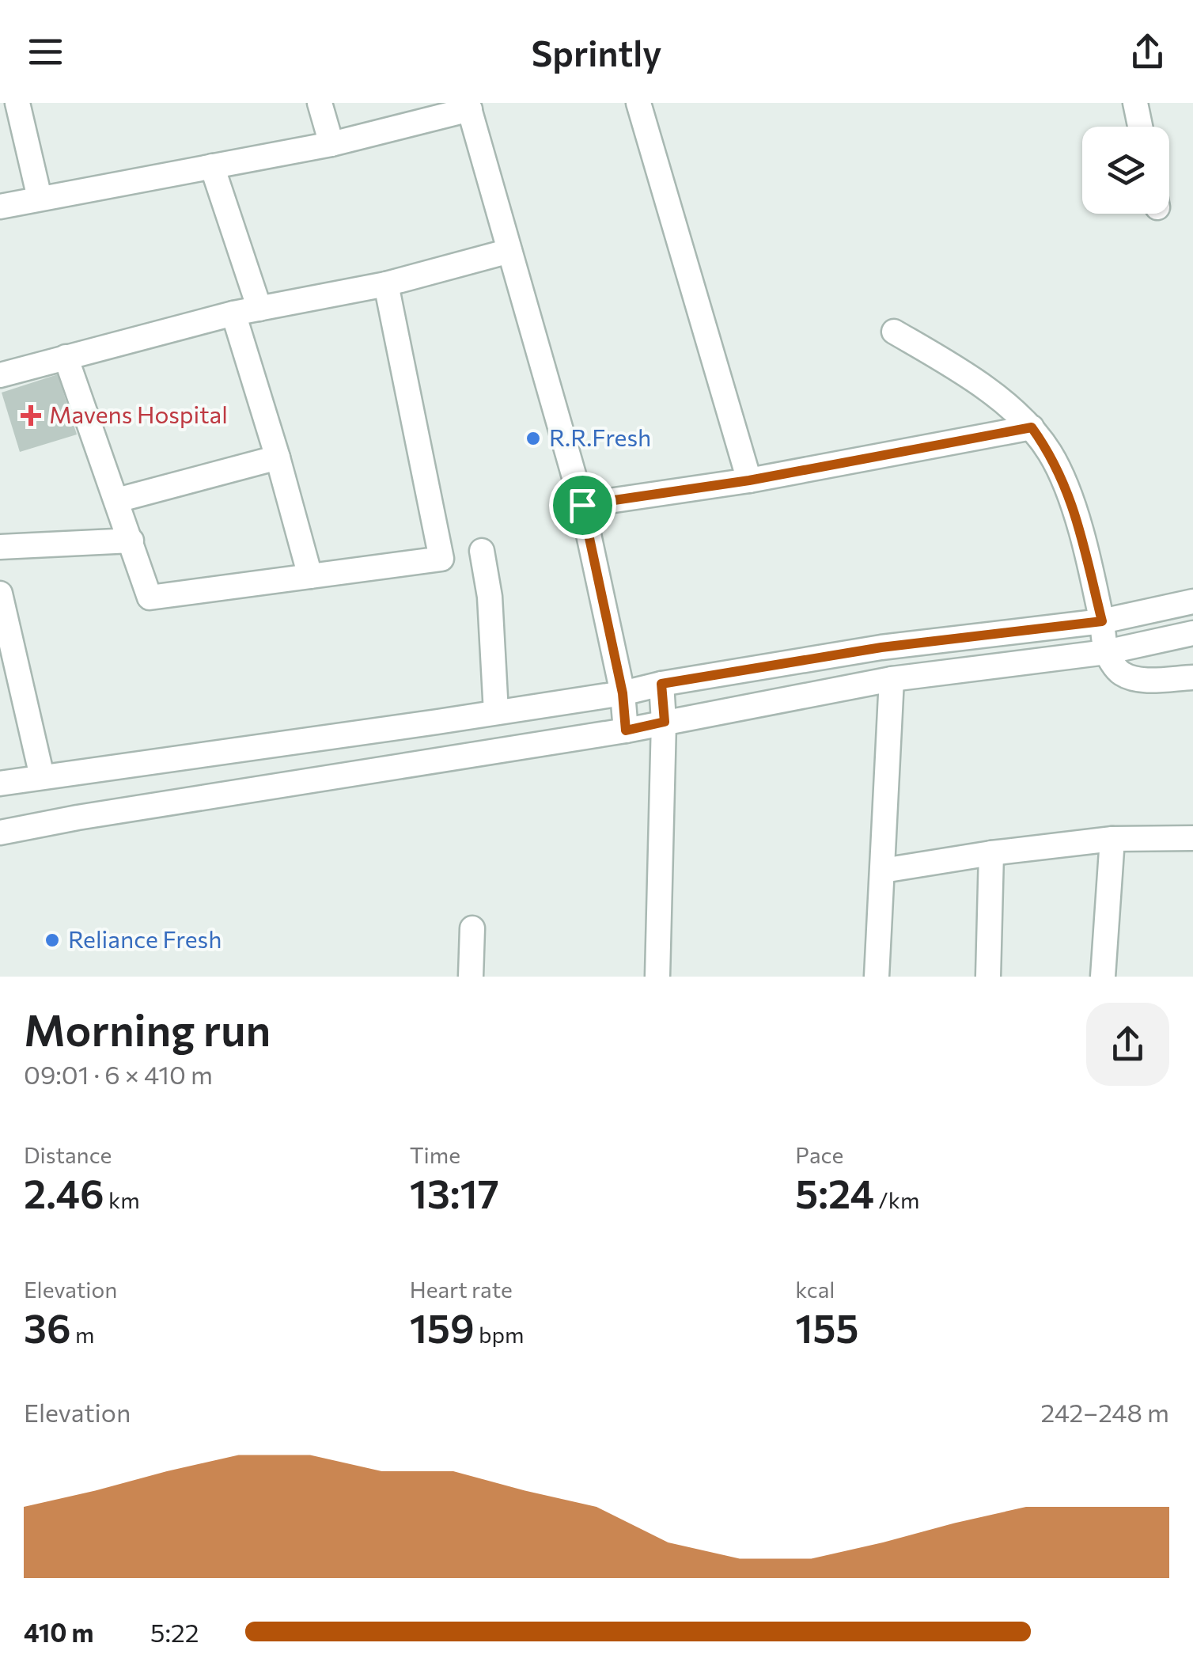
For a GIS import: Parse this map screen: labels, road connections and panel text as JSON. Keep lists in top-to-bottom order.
{
  "places": {
    "health": ["Mavens Hospital"],
    "other": ["R.R.Fresh", "Reliance Fresh"]
  },
  "page": {
    "header": "Sprintly",
    "heading": ["Morning run", "09:01 · 6 × 410 m"],
    "stats": [
      ["Distance", "2.46 km"],
      ["Time", "13:17"],
      ["Pace", "5:24 /km"],
      ["Elevation", "36 m"],
      ["Heart rate", "159 bpm"],
      ["kcal", "155"]
    ],
    "chart": ["Elevation", "242–248 m"],
    "list": [
      {
        "name": "410 m",
        "note": "5:22"
      }
    ]
  }
}
